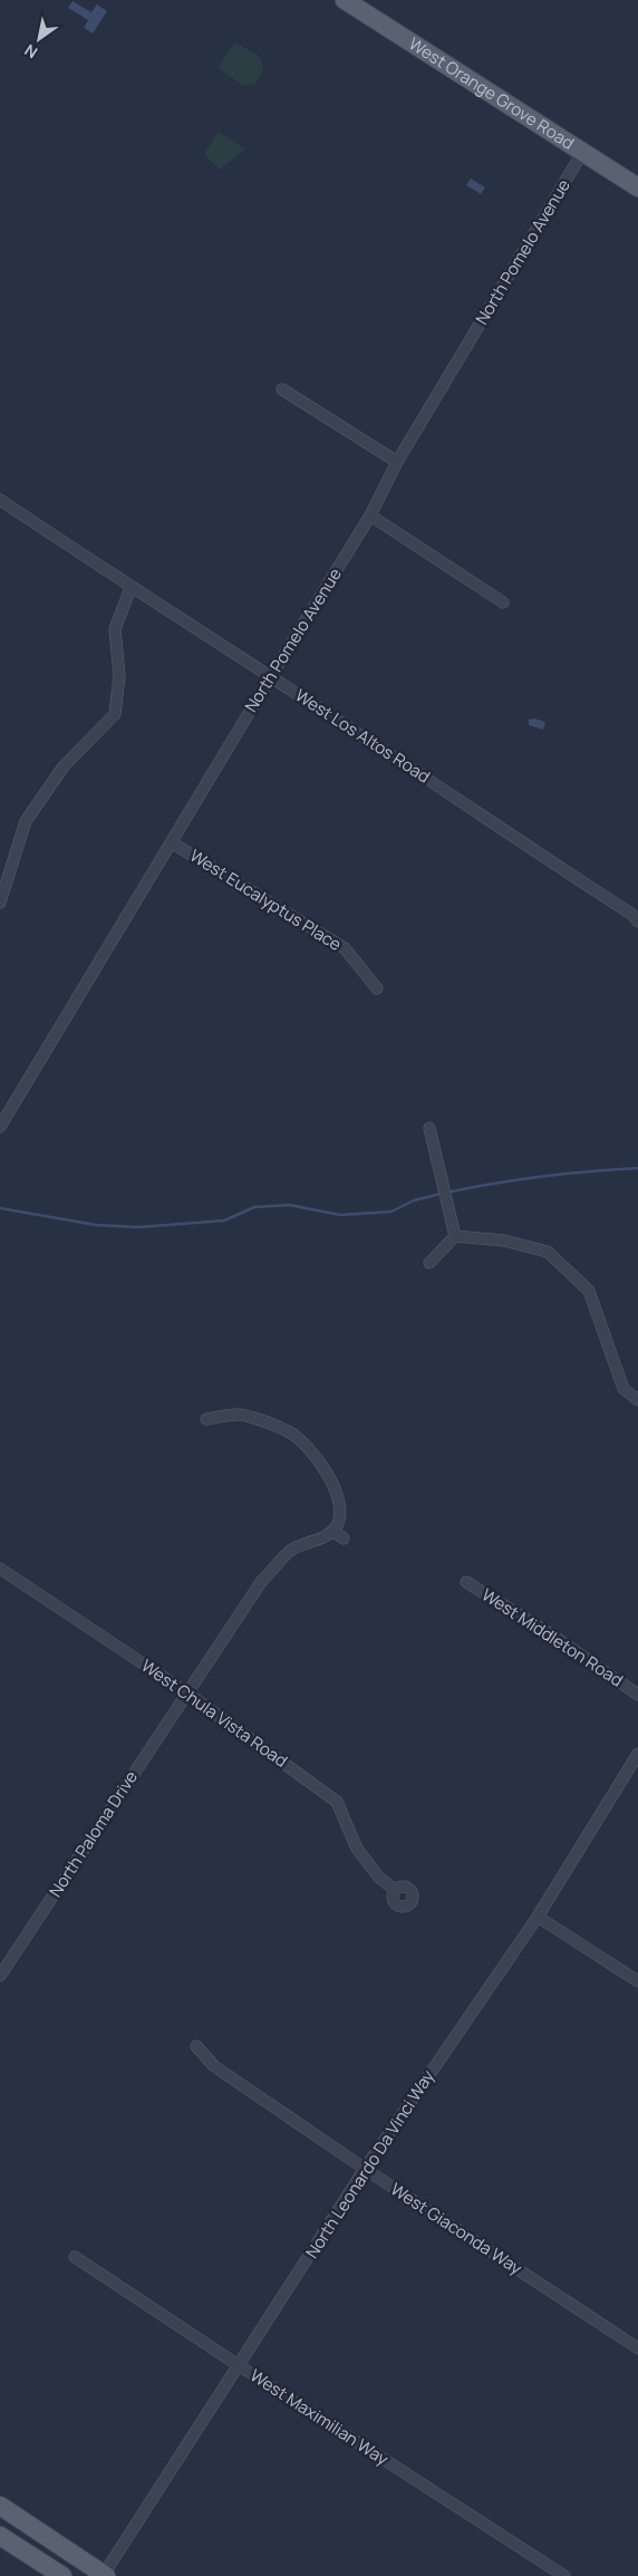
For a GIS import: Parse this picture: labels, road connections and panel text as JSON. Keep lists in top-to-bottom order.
{
  "streets": {
    "main road": ["West Orange Grove Road"],
    "street": [
      "North Pomelo Avenue",
      "West Los Altos Road",
      "West Eucalyptus Place",
      "West Middleton Road",
      "West Chula Vista Road",
      "North Paloma Drive",
      "North Leonardo Da Vinci Way",
      "West Giaconda Way",
      "West Maximilian Way"
    ]
  },
  "crossings": [
    ["West Orange Grove Road", "North Pomelo Avenue"],
    ["North Pomelo Avenue", "West Los Altos Road"],
    ["North Pomelo Avenue", "West Eucalyptus Place"],
    ["West Chula Vista Road", "North Paloma Drive"],
    ["North Leonardo Da Vinci Way", "West Giaconda Way"],
    ["North Leonardo Da Vinci Way", "West Maximilian Way"]
  ],
  "north": "bottom left"
}
